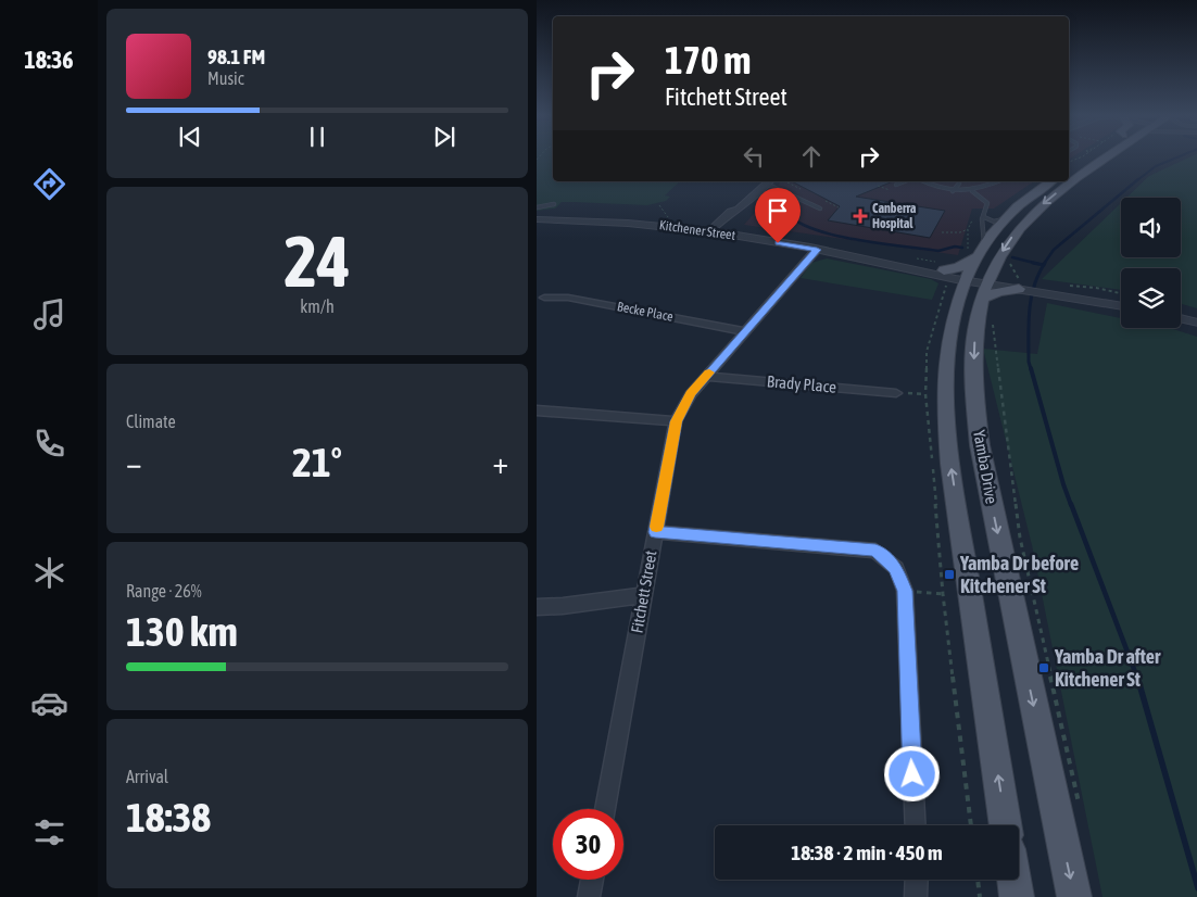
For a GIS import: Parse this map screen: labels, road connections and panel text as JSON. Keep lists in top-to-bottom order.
{
  "streets": {
    "main road": ["Yamba Drive"],
    "street": [
      "Kitchener Street",
      "Becke Place",
      "Brady Place",
      "Fitchett Street"
    ]
  },
  "crossings": [
    ["Kitchener Street", "Yamba Drive"],
    ["Kitchener Street", "Fitchett Street"],
    ["Becke Place", "Fitchett Street"],
    ["Brady Place", "Fitchett Street"]
  ],
  "places": {
    "health": ["Canberra Hospital"],
    "transit": ["Yamba Dr before Kitchener St", "Yamba Dr after Kitchener St"]
  },
  "page": {
    "tabs": "18:36",
    "turn": ["170 m", "Fitchett Street"],
    "song": ["98.1 FM", "Music"],
    "tile": [
      ["24", "km/h"],
      "Climate",
      ["Range · 26%", "130 km"],
      ["Arrival", "18:38"]
    ],
    "heat": ["−", "21°", "+"],
    "limit": "30",
    "trip": "18:38 · 2 min · 450 m"
  }
}
